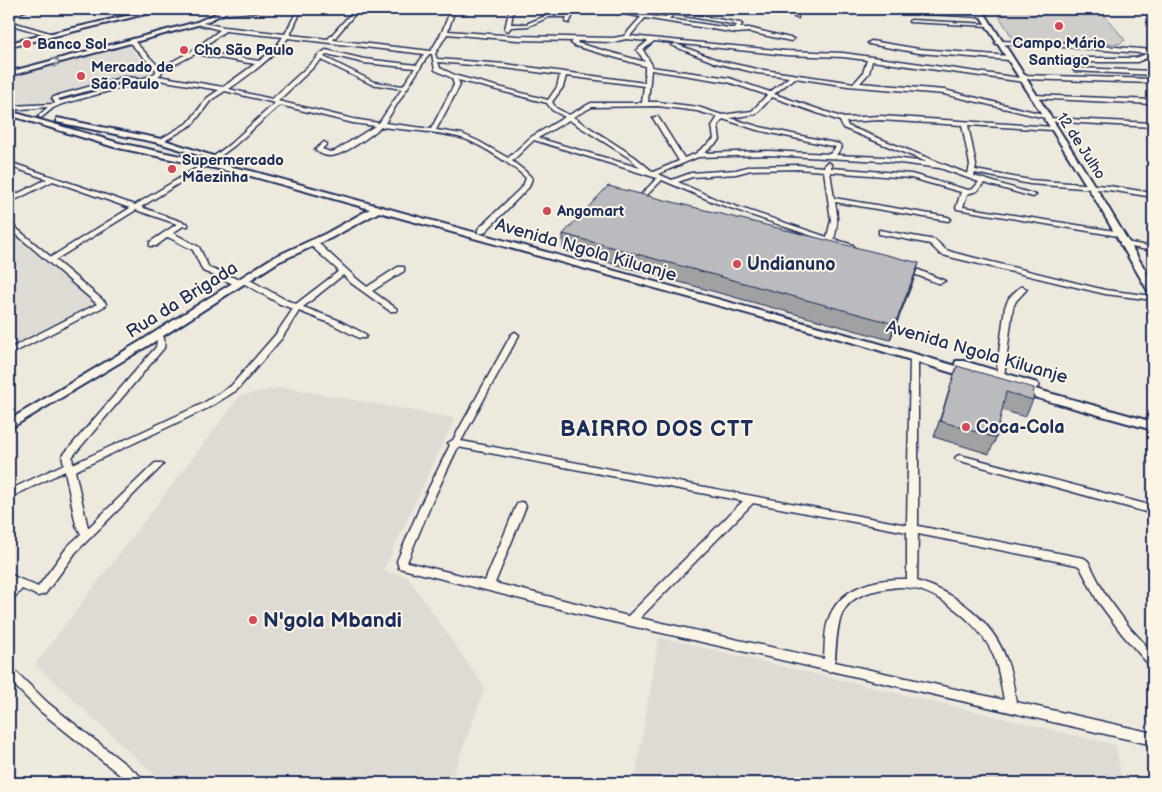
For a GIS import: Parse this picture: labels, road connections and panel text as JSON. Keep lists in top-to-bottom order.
{
  "streets": {
    "main road": ["12 de Julho", "Avenida Ngola Kiluanje", "Rua da Brigada"]
  },
  "crossings": [
    ["Avenida Ngola Kiluanje", "Rua da Brigada"]
  ],
  "districts": ["BAIRRO DOS CTT"],
  "places": [
    "Campo Mário Santiago",
    "Banco Sol",
    "Cho São Paulo",
    "Mercado de São Paulo",
    "Supermercado Mãezinha",
    "Angomart",
    "Undianuno",
    "Coca-Cola",
    "N'gola Mbandi"
  ]
}
